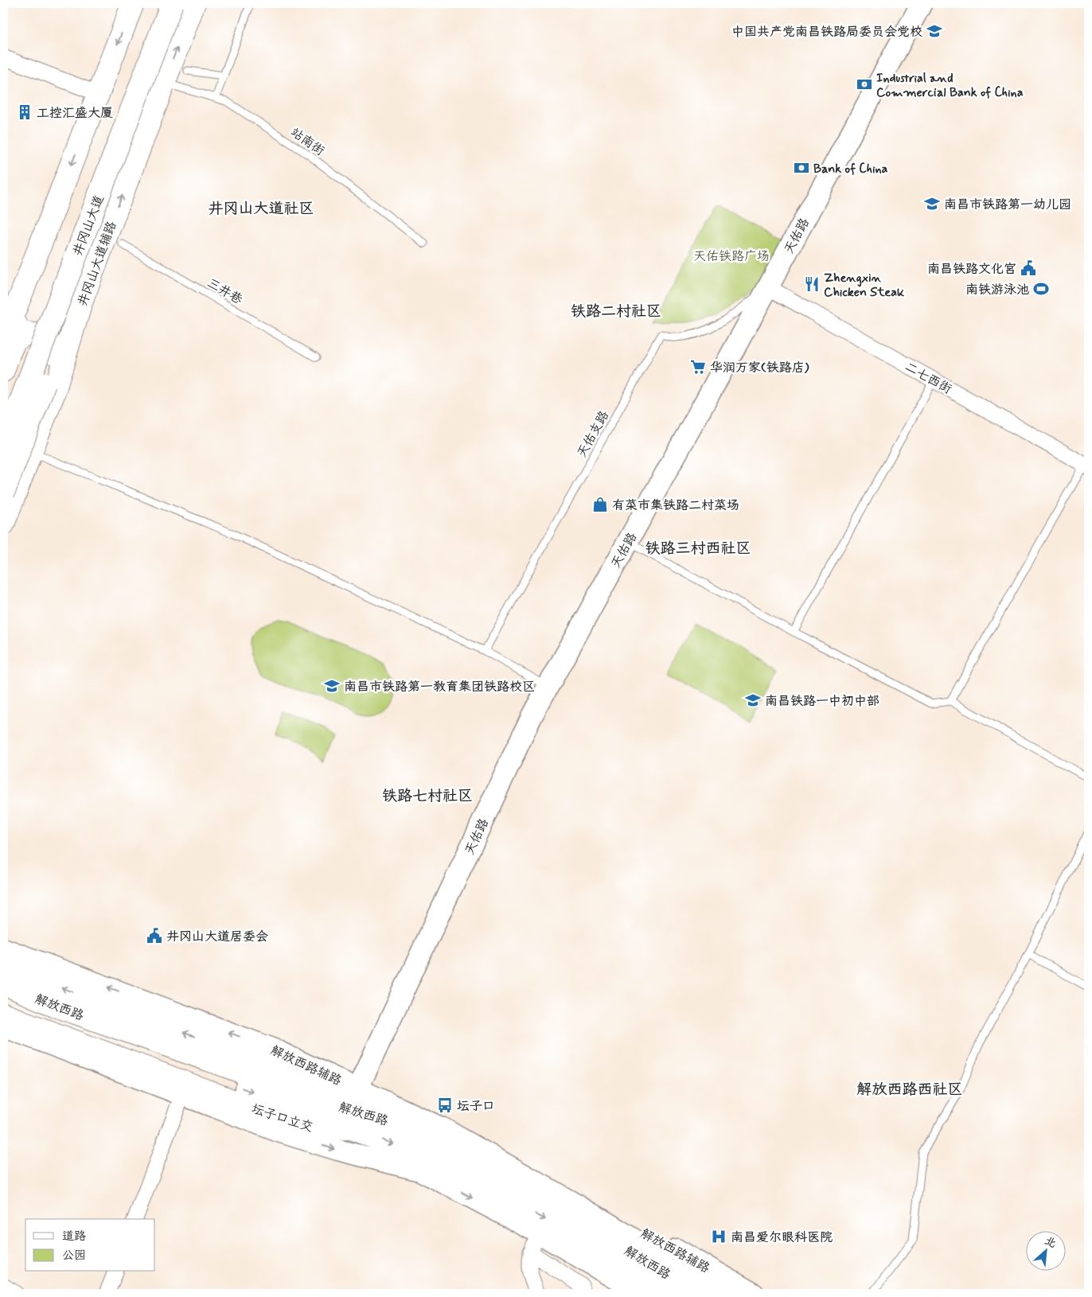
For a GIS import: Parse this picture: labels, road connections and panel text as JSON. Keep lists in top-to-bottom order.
{
  "streets": {
    "main road": [
      "井冈山大道",
      "天佑路",
      "井冈山大道辅路",
      "解放西路",
      "解放西路辅路",
      "坛子口立交"
    ],
    "street": ["二七西街"],
    "lane": ["站南街", "三井巷", "天佑支路"]
  },
  "crossings": [
    ["站南街", "井冈山大道辅路"],
    ["天佑路", "二七西街"],
    ["天佑路", "天佑支路"],
    ["天佑路", "解放西路"],
    ["天佑路", "解放西路辅路"],
    ["天佑路", "坛子口立交"],
    ["二七西街", "天佑支路"],
    ["解放西路", "坛子口立交"]
  ],
  "districts": [
    "井冈山大道社区",
    "铁路二村社区",
    "铁路三村西社区",
    "铁路七村社区",
    "解放西路西社区"
  ],
  "parks": ["天佑铁路广场"],
  "places": {
    "school or university": [
      "中国共产党南昌铁路局委员会党校",
      "南昌市铁路第一幼儿园",
      "南昌市铁路第一教育集团铁路校区",
      "南昌铁路一中初中部"
    ],
    "bank": ["Industrial and Commercial Bank of China", "Bank of China"],
    "building": ["工控汇盛大厦"],
    "public building": ["南昌铁路文化宫", "井冈山大道居委会"],
    "restaurant": ["Zhengxin Chicken Steak"],
    "sports": ["南铁游泳池"],
    "supermarket": ["华润万家(铁路店)"],
    "shop": ["有菜市集铁路二村菜场"],
    "bus stop": ["坛子口"],
    "hospital": ["南昌爱尔眼科医院"]
  },
  "legend": ["道路", "公园"],
  "north": "top right"
}
